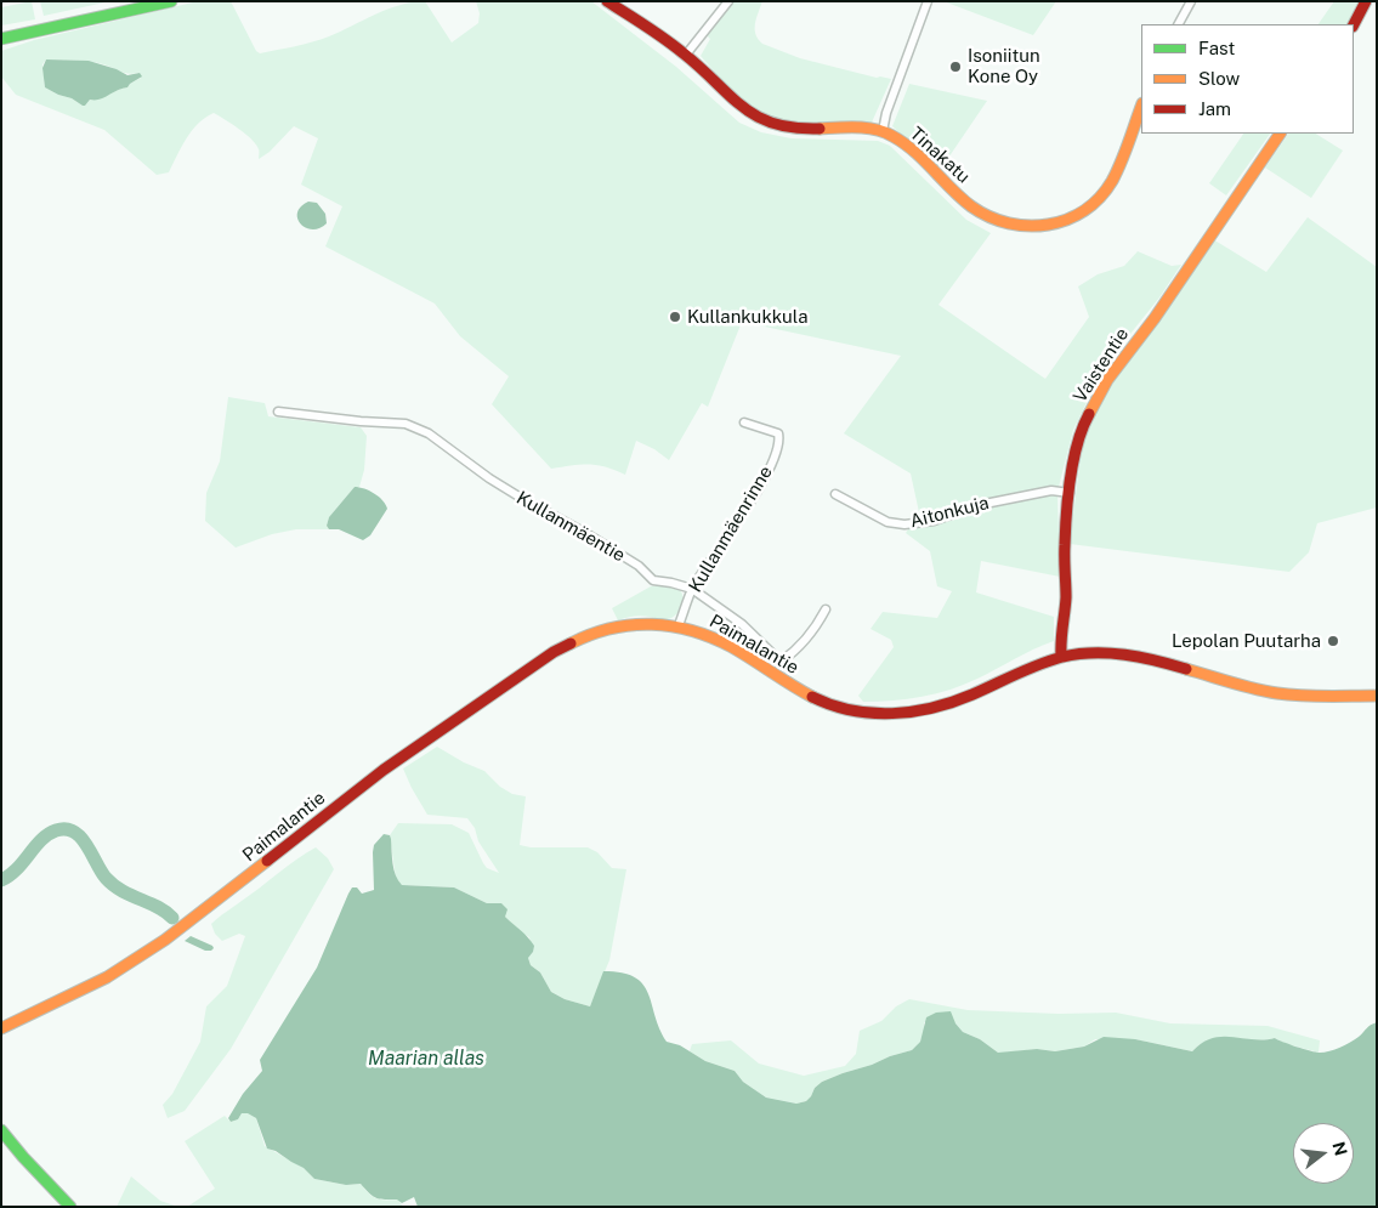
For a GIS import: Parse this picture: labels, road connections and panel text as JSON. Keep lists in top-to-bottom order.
{
  "streets": {
    "street": [
      "Tinakatu",
      "Vaistentie",
      "Aitonkuja",
      "Kullanmäentie",
      "Kullanmäenrinne",
      "Paimalantie"
    ]
  },
  "crossings": [
    ["Vaistentie", "Aitonkuja"],
    ["Vaistentie", "Paimalantie"],
    ["Kullanmäentie", "Kullanmäenrinne"],
    ["Kullanmäenrinne", "Paimalantie"]
  ],
  "water": ["Maarian allas"],
  "places": ["Isoniitun Kone Oy", "Kullankukkula", "Lepolan Puutarha"],
  "legend": ["Fast", "Slow", "Jam"],
  "north": "right"
}
